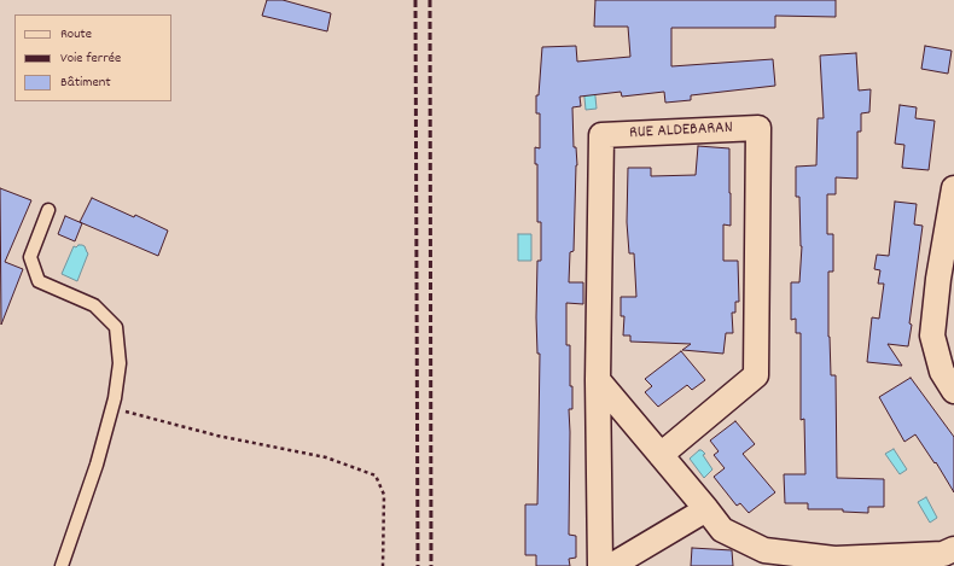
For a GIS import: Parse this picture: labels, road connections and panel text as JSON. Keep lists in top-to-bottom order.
{
  "streets": {
    "street": ["RUE ALDEBARAN"]
  },
  "legend": ["Route", "Voie ferrée", "Bâtiment"]
}
